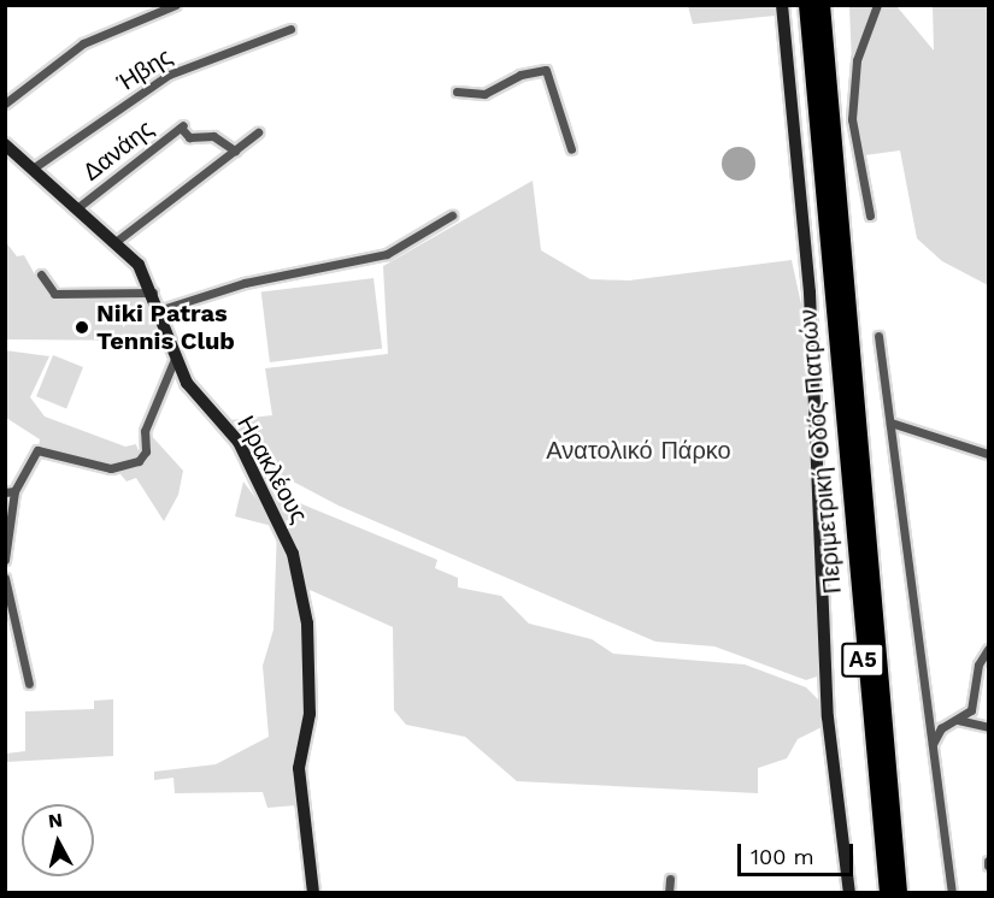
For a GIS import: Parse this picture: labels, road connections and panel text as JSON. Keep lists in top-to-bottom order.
{
  "streets": {
    "highway": ["Περιμετρική Οδός Πατρών", "Α5"],
    "street": ["Ήβης", "Δανάης", "Ηρακλέους"]
  },
  "crossings": [
    ["Ήβης", "Ηρακλέους"],
    ["Δανάης", "Ηρακλέους"]
  ],
  "parks": ["Ανατολικό Πάρκο"],
  "places": ["Niki Patras Tennis Club"],
  "scale_bar": "100 m",
  "north": "top"
}
